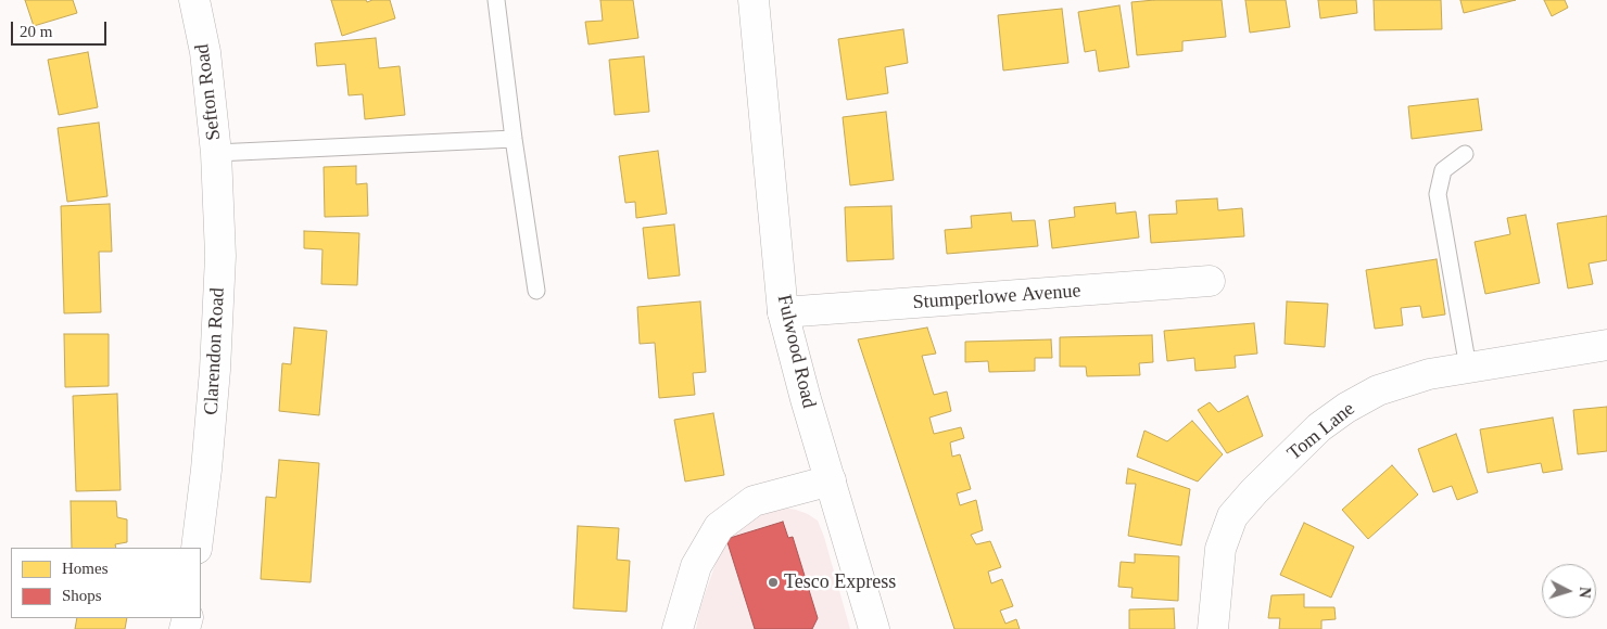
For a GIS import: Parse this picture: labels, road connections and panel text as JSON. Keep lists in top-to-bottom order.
{
  "streets": {
    "street": [
      "Sefton Road",
      "Stumperlowe Avenue",
      "Clarendon Road",
      "Fulwood Road",
      "Tom Lane"
    ]
  },
  "crossings": [
    ["Sefton Road", "Clarendon Road"],
    ["Stumperlowe Avenue", "Fulwood Road"]
  ],
  "places": ["Tesco Express"],
  "legend": ["Homes", "Shops"],
  "scale_bar": "20 m",
  "north": "right"
}
